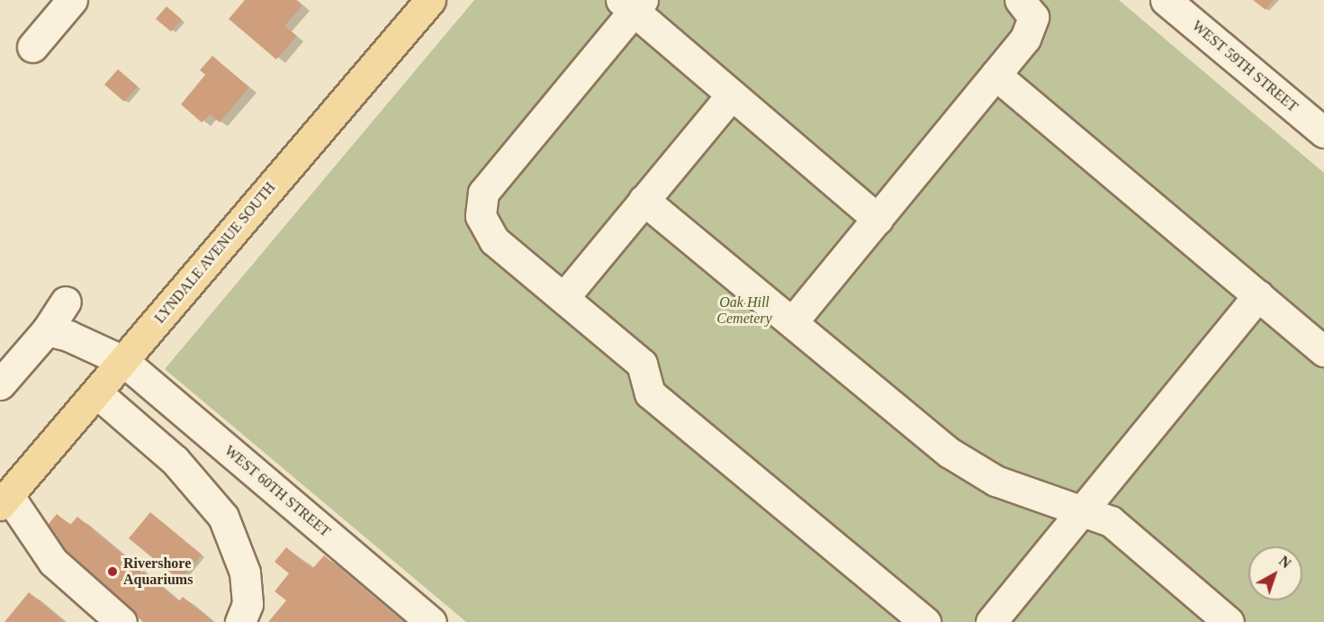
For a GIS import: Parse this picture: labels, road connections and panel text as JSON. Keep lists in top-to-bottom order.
{
  "streets": {
    "main road": ["LYNDALE AVENUE SOUTH"],
    "street": ["WEST 59TH STREET", "WEST 60TH STREET"]
  },
  "crossings": [
    ["LYNDALE AVENUE SOUTH", "WEST 60TH STREET"]
  ],
  "parks": ["Oak Hill Cemetery"],
  "places": ["Rivershore Aquariums"],
  "north": "top right"
}
